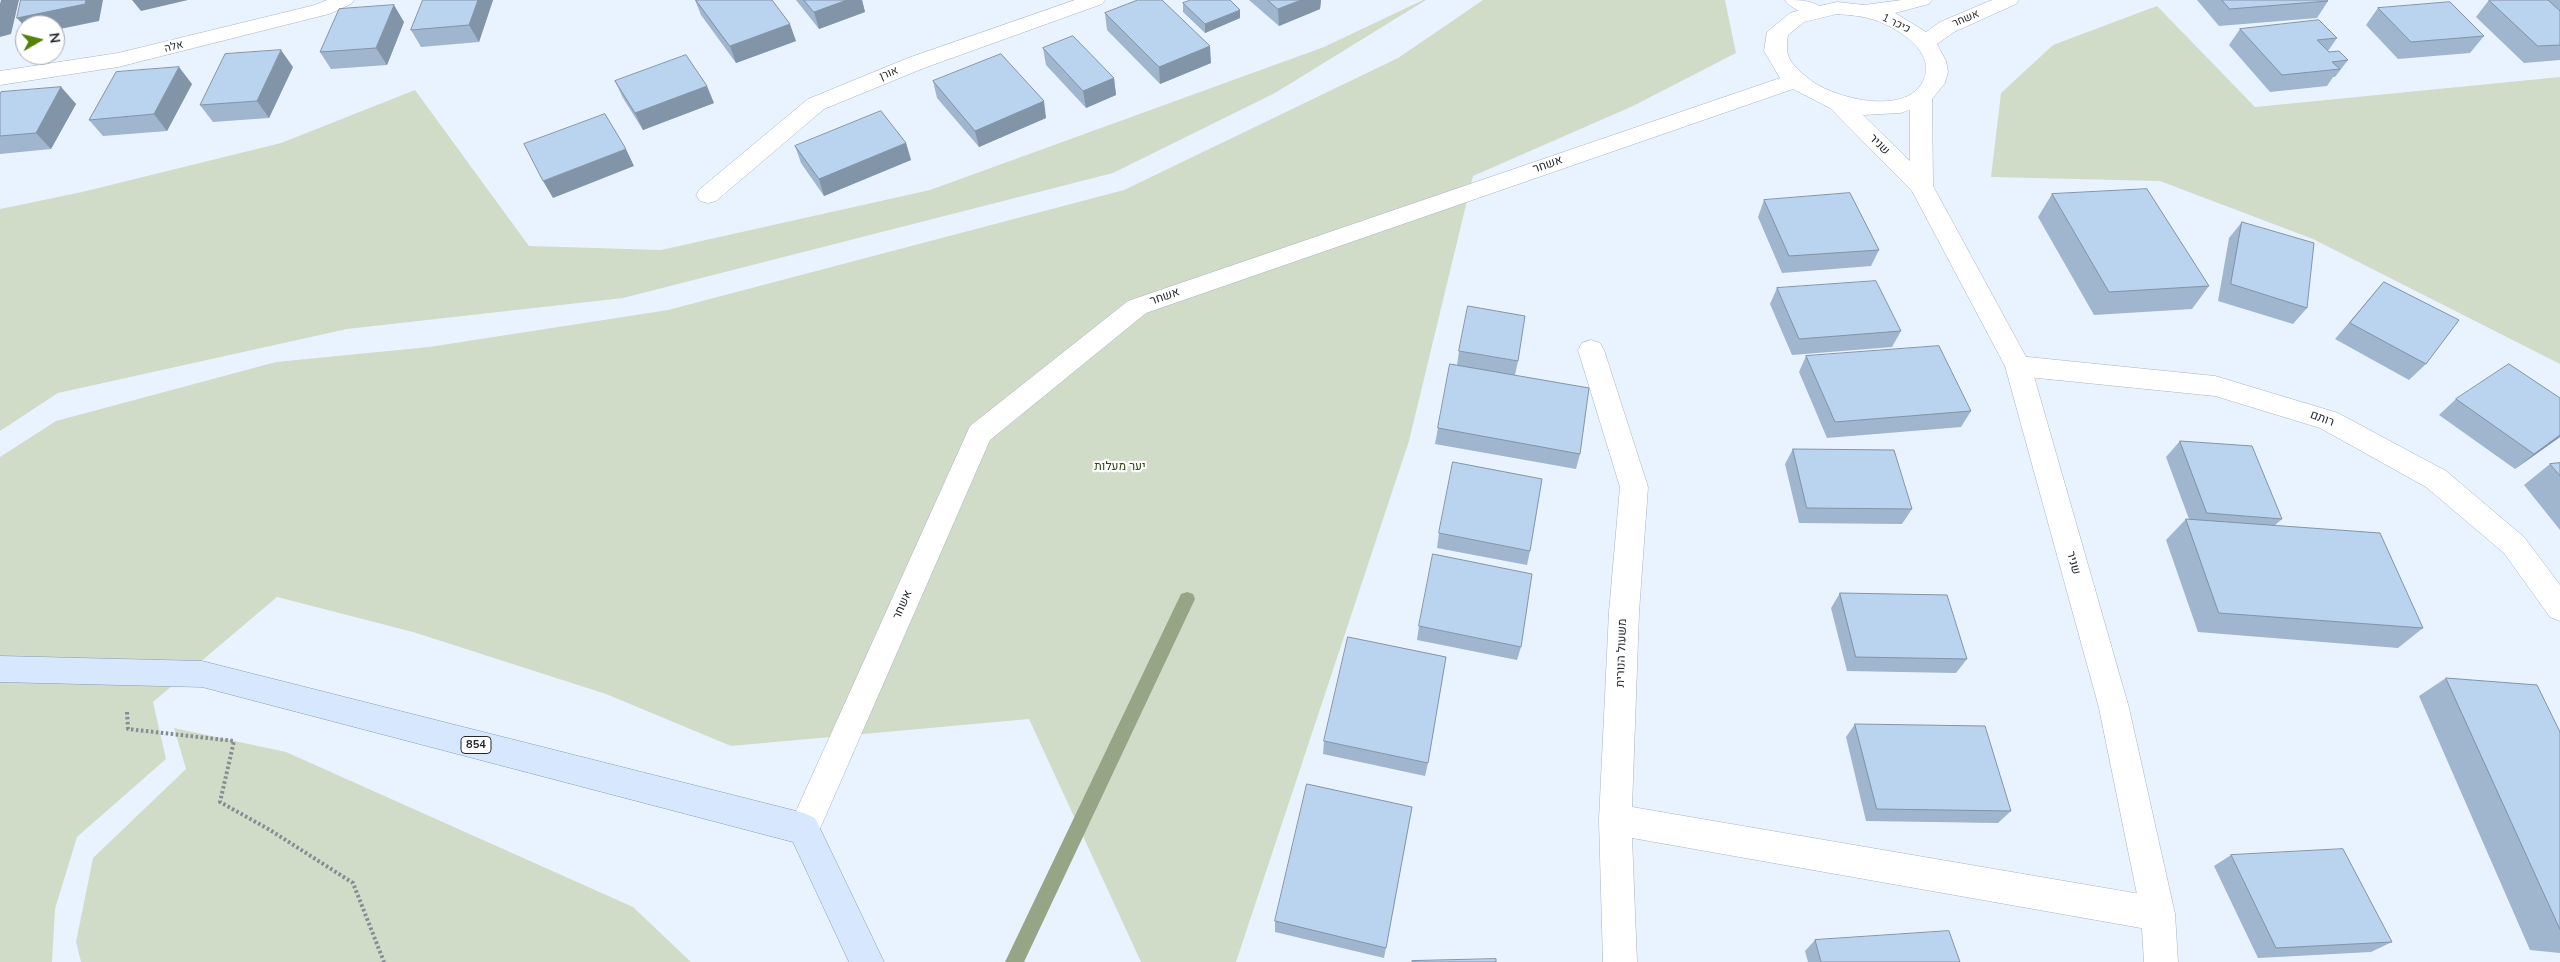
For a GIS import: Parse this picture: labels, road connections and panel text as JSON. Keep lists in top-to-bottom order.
{
  "streets": {
    "main road": ["854"],
    "street": [
      "אשחר",
      "כיכר 1",
      "אלה",
      "אורן",
      "שניר",
      "רותם",
      "משעול הנורית"
    ]
  },
  "crossings": [
    ["אשחר", "כיכר 1"],
    ["אשחר", "שניר"],
    ["אשחר", "854"],
    ["כיכר 1", "שניר"],
    ["שניר", "רותם"]
  ],
  "parks": ["יער מעלות"],
  "north": "right"
}
